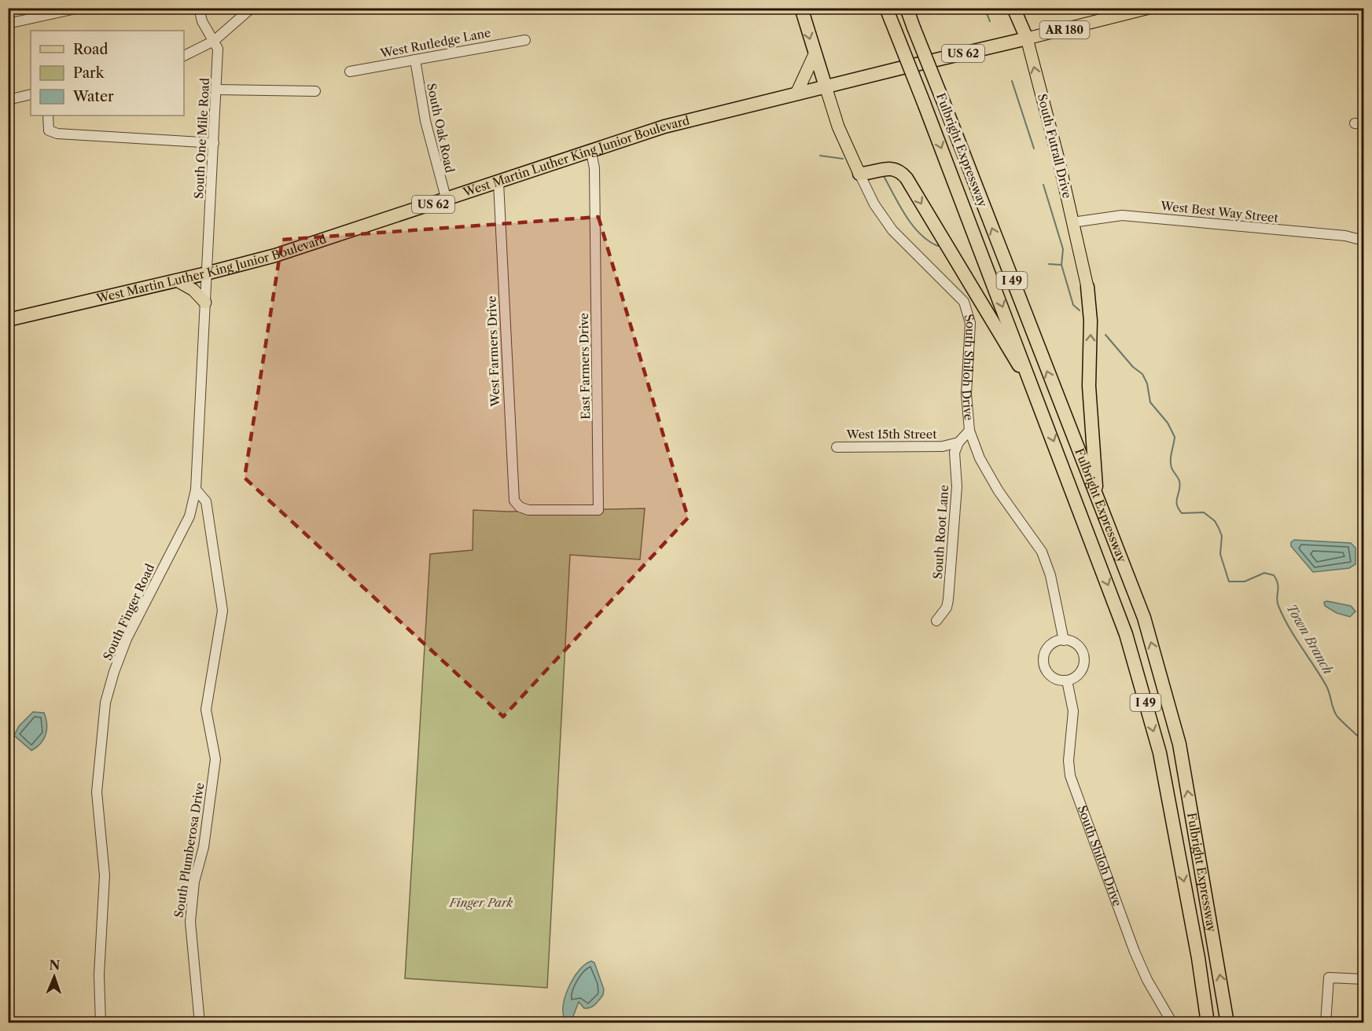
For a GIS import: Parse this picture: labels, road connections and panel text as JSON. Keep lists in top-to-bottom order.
{
  "streets": {
    "highway": [
      "US 62",
      "South Futrall Drive",
      "Fulbright Expressway",
      "West Martin Luther King Junior Boulevard",
      "I 49",
      "South Shiloh Drive"
    ],
    "main road": ["AR 180"],
    "street": [
      "West Rutledge Lane",
      "South Oak Road",
      "South One Mile Road",
      "West Best Way Street",
      "West Farmers Drive",
      "East Farmers Drive",
      "West 15th Street",
      "South Root Lane",
      "South Finger Road",
      "South Plumberosa Drive"
    ]
  },
  "crossings": [
    ["West Rutledge Lane", "South Oak Road"],
    ["South Oak Road", "West Martin Luther King Junior Boulevard"],
    ["South One Mile Road", "West Martin Luther King Junior Boulevard"],
    ["South One Mile Road", "South Finger Road"],
    ["South Futrall Drive", "West Martin Luther King Junior Boulevard"],
    ["South Futrall Drive", "West Best Way Street"],
    ["West Martin Luther King Junior Boulevard", "West Farmers Drive"],
    ["West Martin Luther King Junior Boulevard", "East Farmers Drive"],
    ["West Martin Luther King Junior Boulevard", "South Shiloh Drive"],
    ["West Martin Luther King Junior Boulevard", "South Finger Road"],
    ["West Farmers Drive", "East Farmers Drive"],
    ["West 15th Street", "South Root Lane"],
    ["South Finger Road", "South Plumberosa Drive"]
  ],
  "one_way": ["South Futrall Drive"],
  "water": ["Town Branch"],
  "parks": ["Finger Park"],
  "legend": ["Road", "Park", "Water"],
  "north": "top"
}
